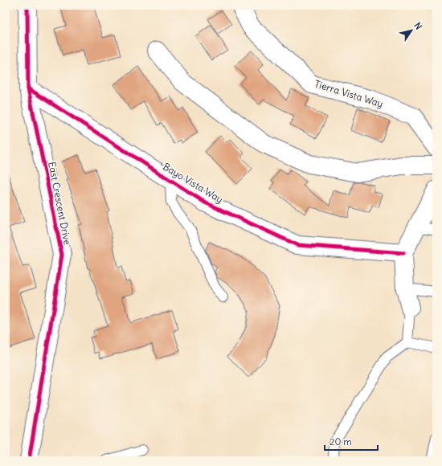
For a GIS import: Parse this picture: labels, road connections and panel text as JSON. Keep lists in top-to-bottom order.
{
  "streets": {
    "street": ["Tierra Vista Way", "Bayo Vista Way", "East Crescent Drive"]
  },
  "crossings": [
    ["Bayo Vista Way", "East Crescent Drive"]
  ],
  "scale_bar": "20 m",
  "north": "top right"
}
